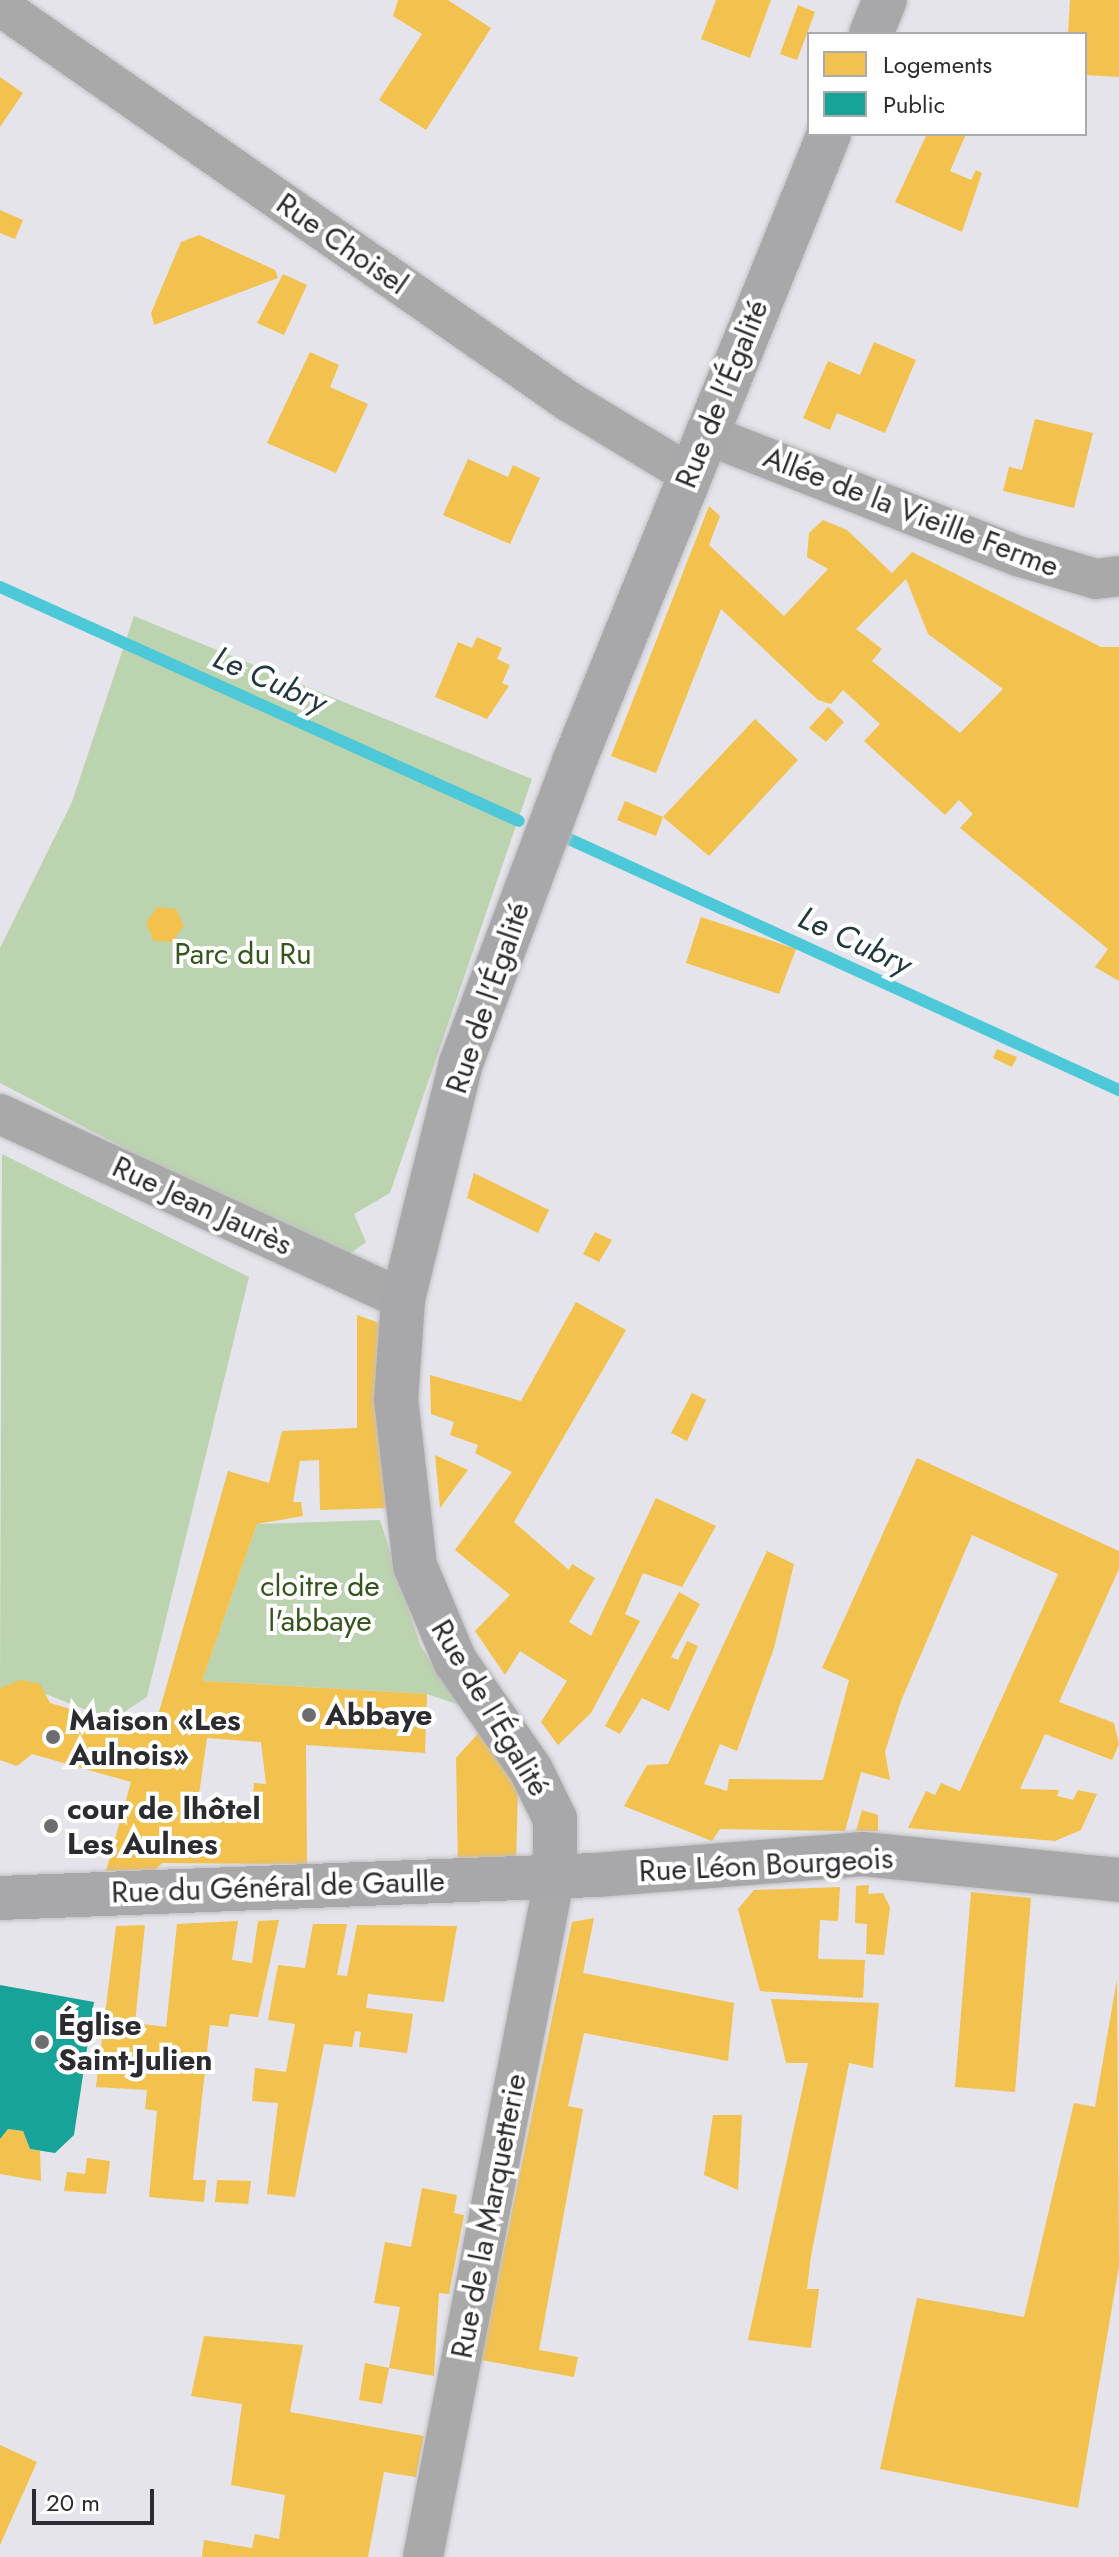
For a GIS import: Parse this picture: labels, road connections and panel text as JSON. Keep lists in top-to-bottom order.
{
  "streets": {
    "street": [
      "Rue Choisel",
      "Rue de l'Égalité",
      "Allée de la Vieille Ferme",
      "Rue Jean Jaurès",
      "Rue Léon Bourgeois",
      "Rue du Général de Gaulle",
      "Rue de la Marquetterie"
    ]
  },
  "crossings": [
    ["Rue Choisel", "Rue de l'Égalité"],
    ["Rue de l'Égalité", "Allée de la Vieille Ferme"],
    ["Rue de l'Égalité", "Rue Jean Jaurès"],
    ["Rue de l'Égalité", "Rue Léon Bourgeois"],
    ["Rue de l'Égalité", "Rue du Général de Gaulle"],
    ["Rue de l'Égalité", "Rue de la Marquetterie"],
    ["Rue Léon Bourgeois", "Rue du Général de Gaulle"],
    ["Rue Léon Bourgeois", "Rue de la Marquetterie"],
    ["Rue du Général de Gaulle", "Rue de la Marquetterie"]
  ],
  "water": ["Le Cubry"],
  "parks": ["Parc du Ru", "cloitre de l'abbaye"],
  "places": [
    "Abbaye",
    "Maison «Les Aulnois»",
    "cour de lhôtel Les Aulnes",
    "Église Saint-Julien"
  ],
  "legend": ["Logements", "Public"],
  "scale_bar": "20 m"
}
